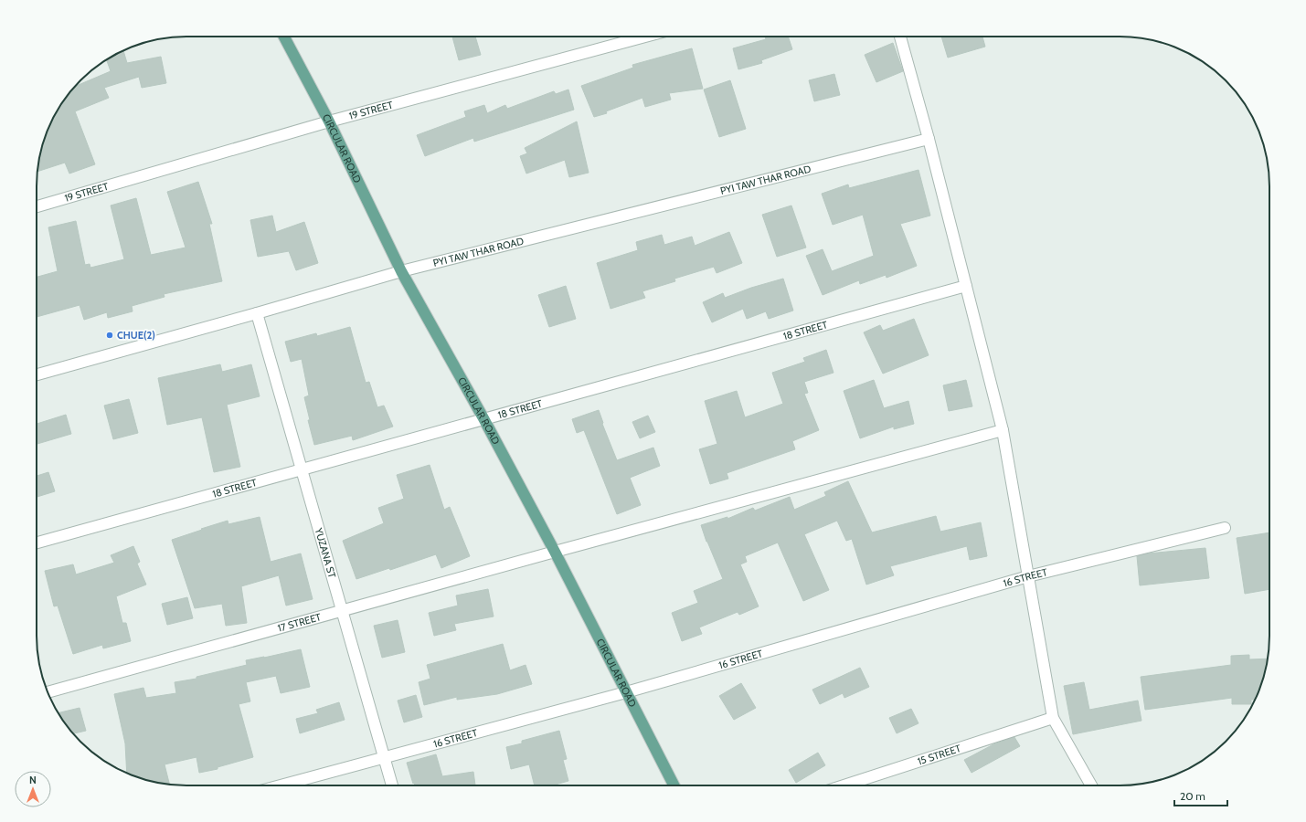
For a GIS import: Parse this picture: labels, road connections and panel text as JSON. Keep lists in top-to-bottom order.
{
  "streets": {
    "main road": ["CIRCULAR ROAD"],
    "street": [
      "19 STREET",
      "PYI TAW THAR ROAD",
      "18 STREET",
      "YUZANA ST",
      "16 STREET",
      "17 STREET",
      "15 STREET"
    ]
  },
  "crossings": [
    ["19 STREET", "CIRCULAR ROAD"],
    ["CIRCULAR ROAD", "PYI TAW THAR ROAD"],
    ["CIRCULAR ROAD", "18 STREET"],
    ["CIRCULAR ROAD", "16 STREET"],
    ["CIRCULAR ROAD", "17 STREET"],
    ["PYI TAW THAR ROAD", "YUZANA ST"],
    ["18 STREET", "YUZANA ST"],
    ["YUZANA ST", "16 STREET"],
    ["YUZANA ST", "17 STREET"]
  ],
  "places": ["CHUE(2)"],
  "scale_bar": "20 m",
  "north": "top"
}
